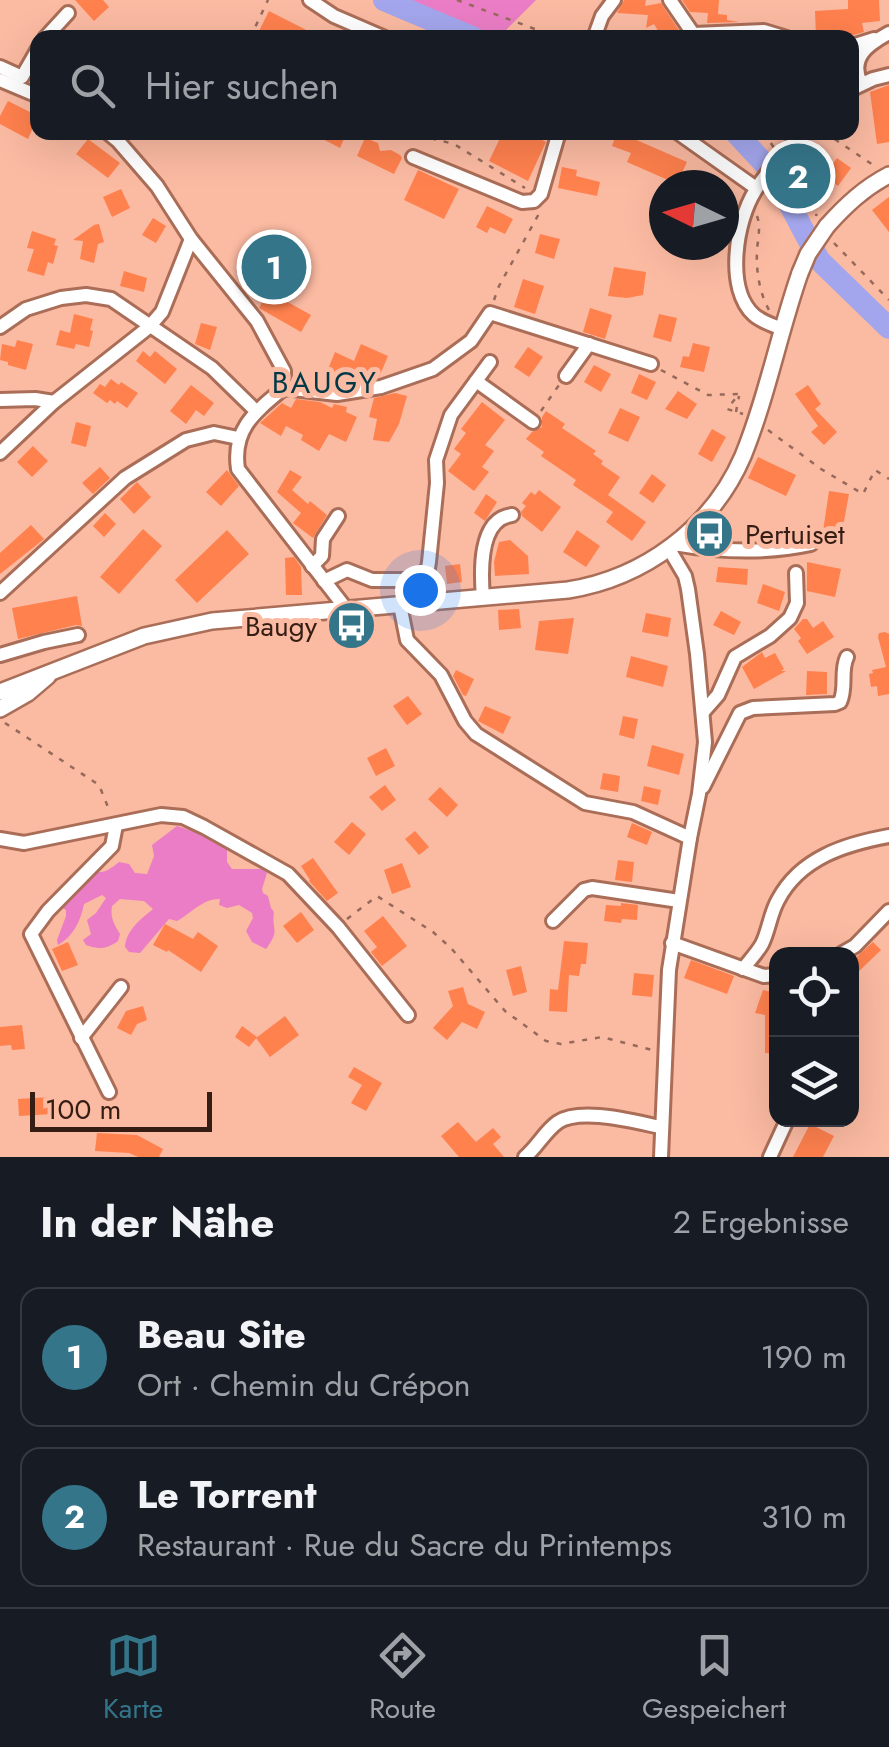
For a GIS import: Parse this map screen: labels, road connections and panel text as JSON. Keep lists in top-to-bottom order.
{
  "districts": ["BAUGY"],
  "places": {
    "bus stop": ["Pertuiset", "Baugy"]
  },
  "scale_bar": "100 m",
  "north": "left",
  "page": {
    "search": "Hier suchen",
    "pins": ["2", "1"],
    "scale": "100 m",
    "heading": ["In der Nähe", "2 Ergebnisse"],
    "list": [
      {
        "mark": "1",
        "name": "Beau Site",
        "note": "Ort · Chemin du Crépon",
        "value": "190 m"
      },
      {
        "mark": "2",
        "name": "Le Torrent",
        "note": "Restaurant · Rue du Sacre du Printemps",
        "value": "310 m"
      }
    ],
    "nav": ["Karte", "Route", "Gespeichert"]
  }
}
